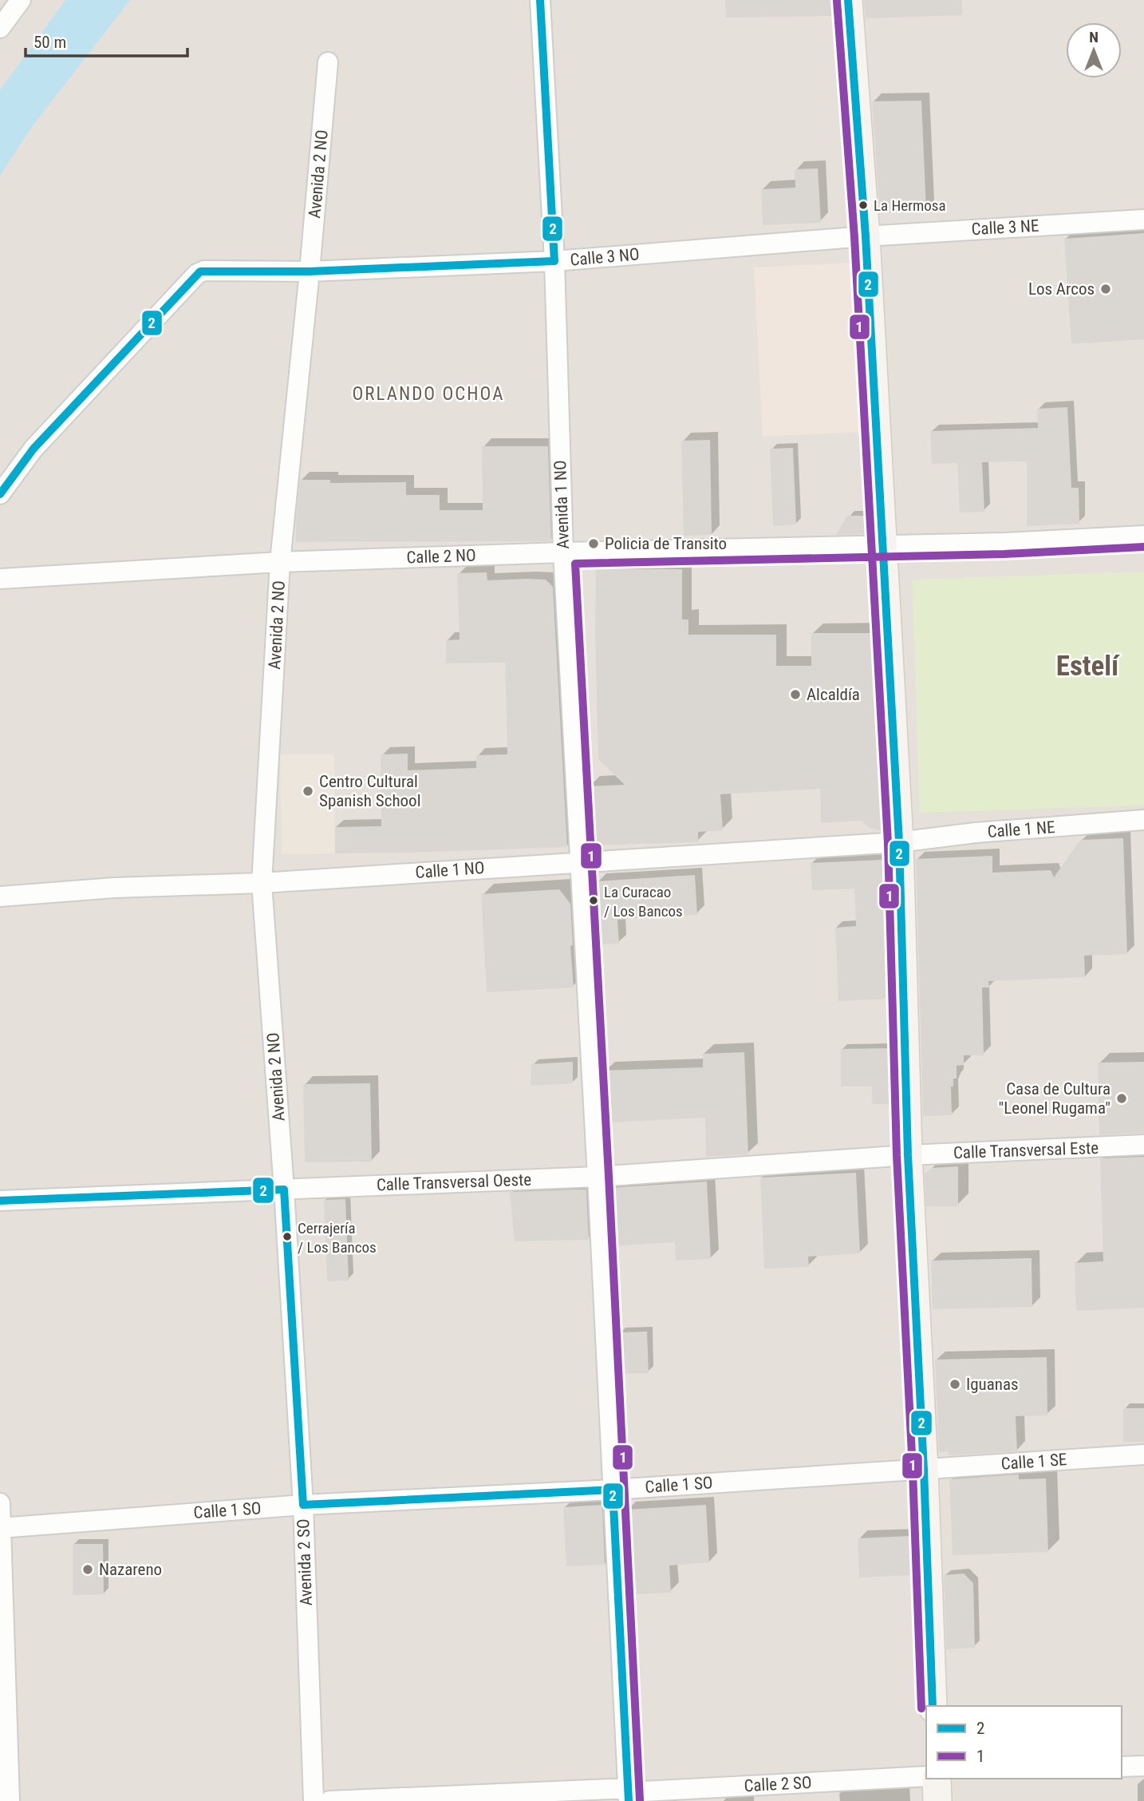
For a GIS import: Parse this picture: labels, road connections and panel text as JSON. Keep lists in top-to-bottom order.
{
  "streets": {
    "street": [
      "Avenida 2 NO",
      "Calle 3 NE",
      "Calle 3 NO",
      "Avenida 1 NO",
      "Calle 2 NO",
      "Calle 1 NE",
      "Calle 1 NO",
      "Calle Transversal Este",
      "Calle Transversal Oeste",
      "Calle 1 SE",
      "Calle 1 SO",
      "Avenida 2 SO",
      "Calle 2 SO"
    ]
  },
  "crossings": [
    ["Avenida 2 NO", "Calle 3 NO"],
    ["Avenida 2 NO", "Calle 2 NO"],
    ["Avenida 2 NO", "Calle 1 NO"],
    ["Avenida 2 NO", "Calle Transversal Oeste"],
    ["Avenida 2 NO", "Avenida 2 SO"],
    ["Calle 3 NE", "Calle 3 NO"],
    ["Calle 3 NO", "Avenida 1 NO"],
    ["Avenida 1 NO", "Calle 2 NO"],
    ["Avenida 1 NO", "Calle 1 NO"],
    ["Avenida 1 NO", "Calle Transversal Oeste"],
    ["Avenida 1 NO", "Calle 1 SO"],
    ["Avenida 1 NO", "Calle 2 SO"],
    ["Calle 1 NE", "Calle 1 NO"],
    ["Calle Transversal Este", "Calle Transversal Oeste"],
    ["Calle Transversal Oeste", "Avenida 2 SO"],
    ["Calle 1 SE", "Calle 1 SO"],
    ["Calle 1 SO", "Avenida 2 SO"]
  ],
  "districts": ["ORLANDO OCHOA", "Estelí"],
  "places": [
    "La Hermosa",
    "Los Arcos",
    "Policia de Transito",
    "Alcaldía",
    "Centro Cultural Spanish School",
    "La Curacao / Los Bancos",
    "Casa de Cultura \"Leonel Rugama\"",
    "Cerrajería / Los Bancos",
    "Iguanas",
    "Nazareno"
  ],
  "lines": ["transit line 2", "transit line 1"],
  "legend": ["2", "1"],
  "scale_bar": "50 m",
  "north": "top"
}
